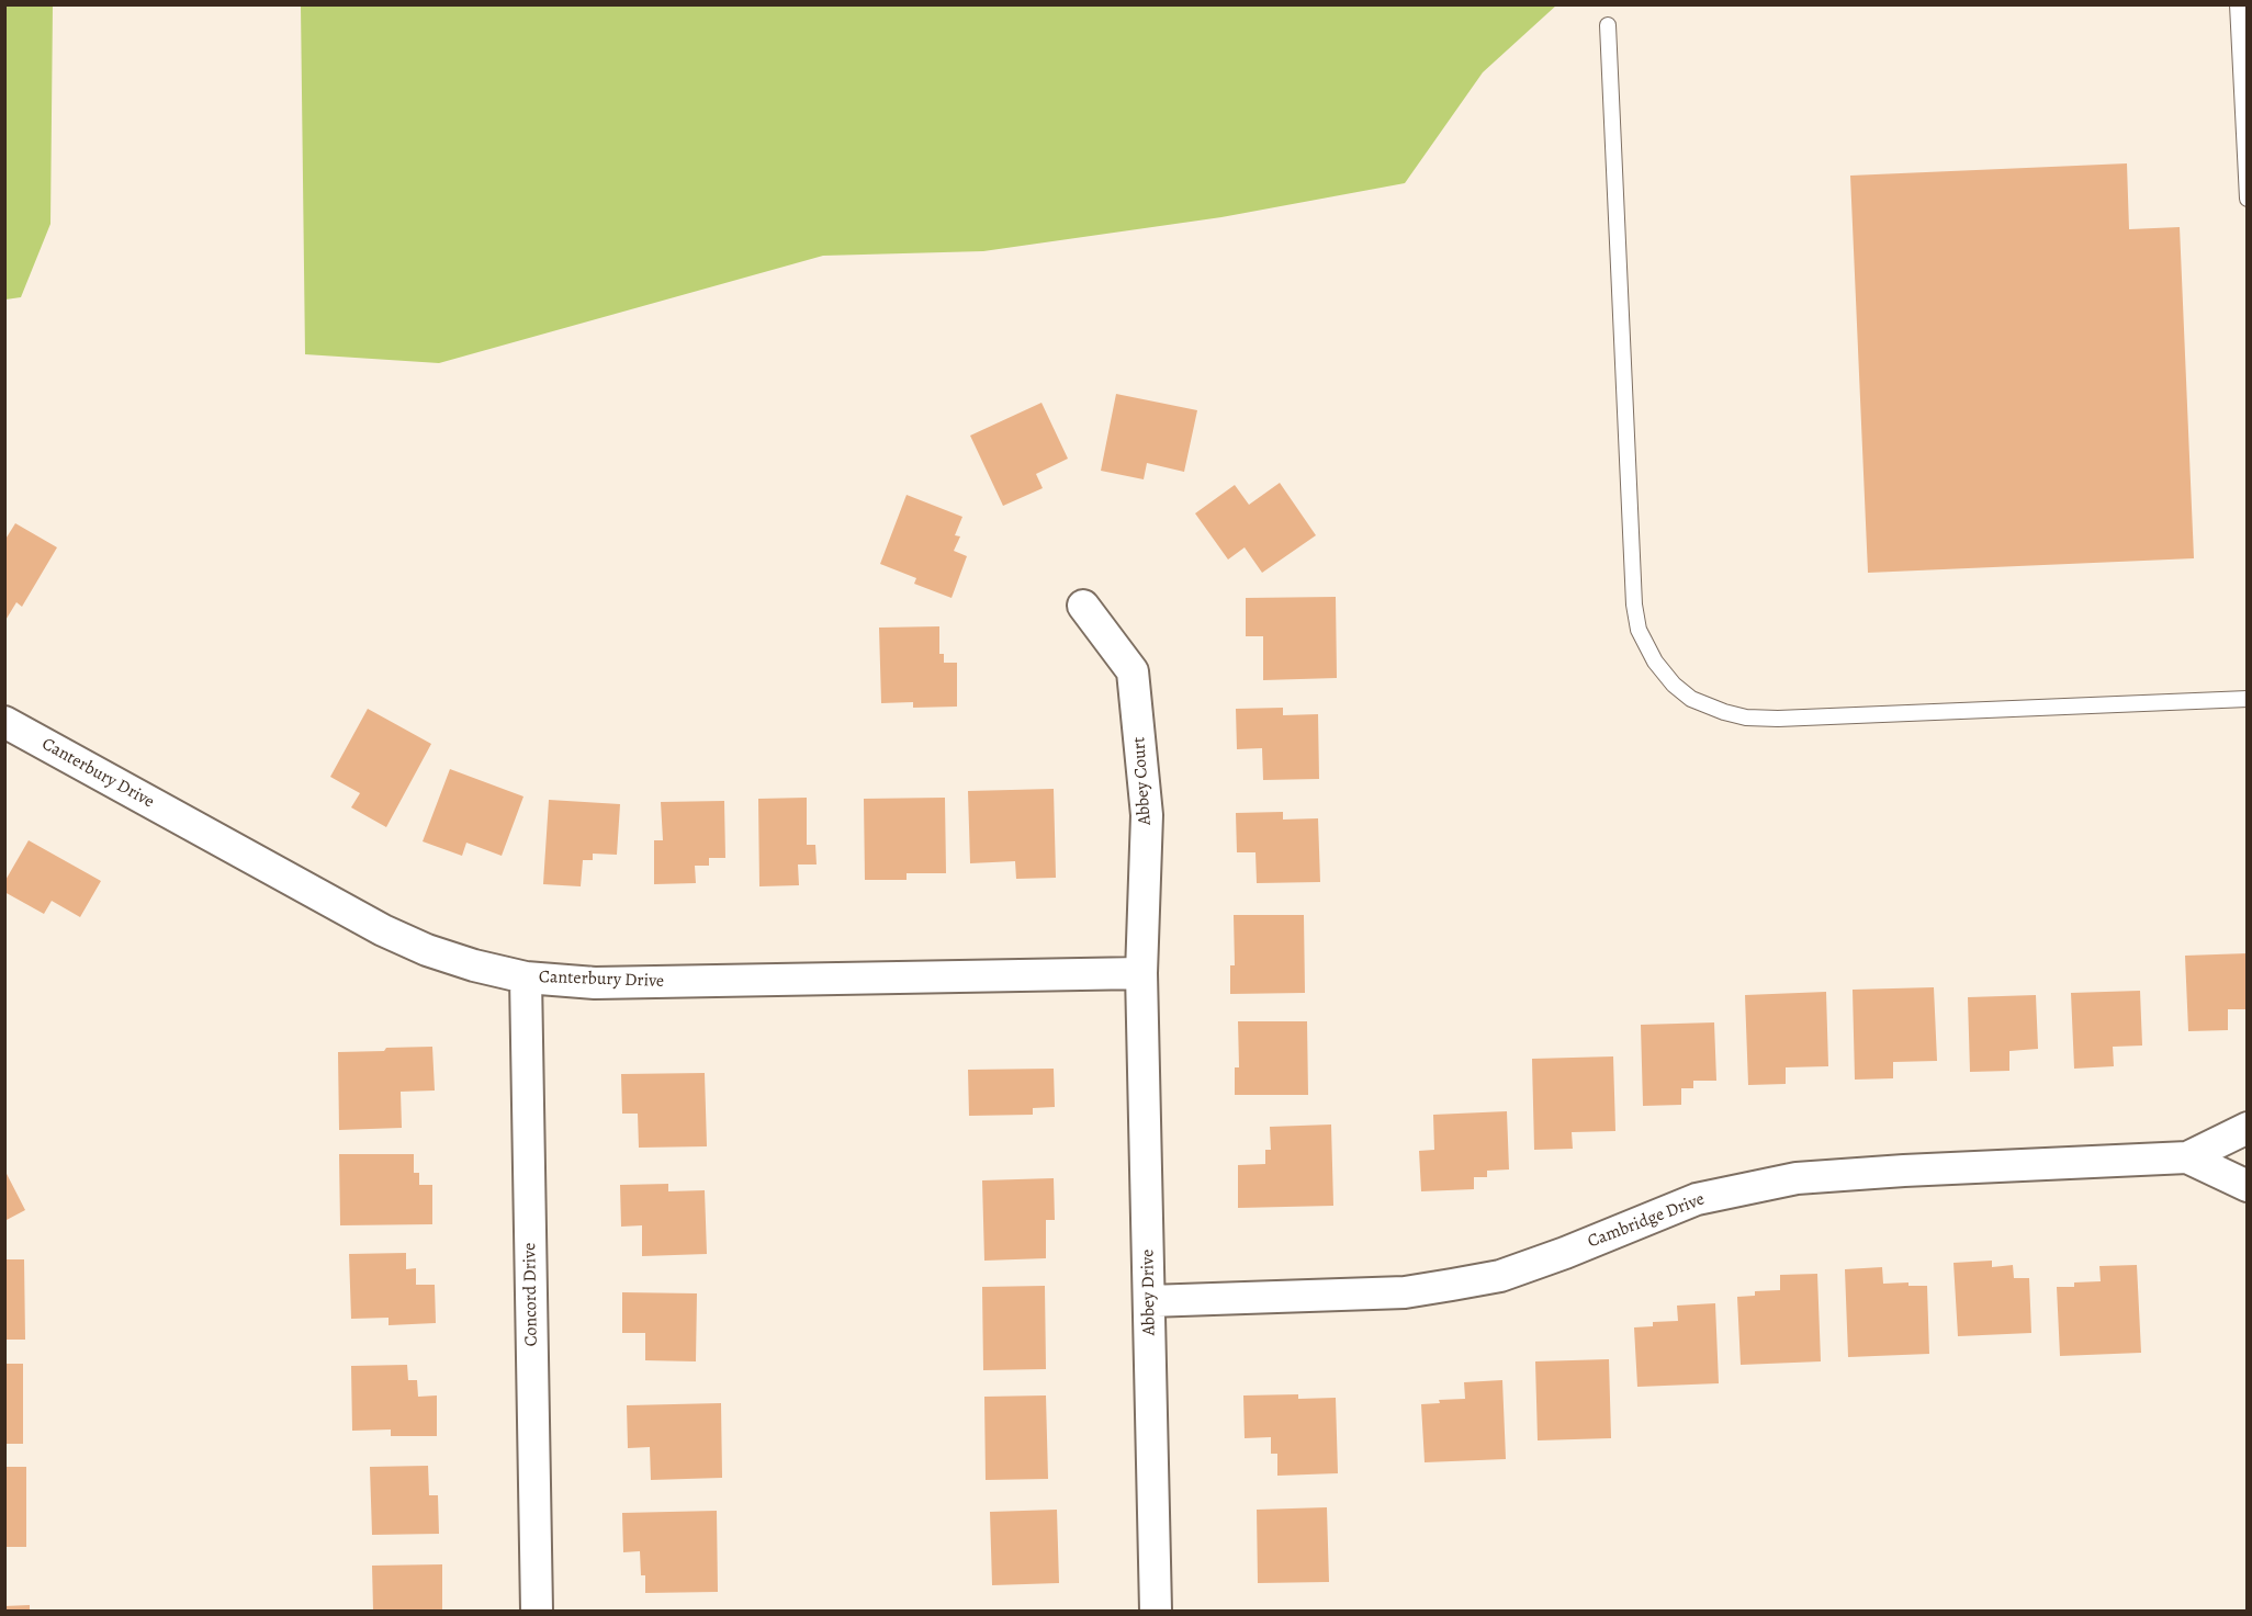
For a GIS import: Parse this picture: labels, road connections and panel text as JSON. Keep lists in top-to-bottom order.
{
  "streets": {
    "street": [
      "Canterbury Drive",
      "Abbey Court",
      "Cambridge Drive",
      "Abbey Drive",
      "Concord Drive"
    ]
  },
  "crossings": [
    ["Canterbury Drive", "Abbey Court"],
    ["Canterbury Drive", "Abbey Drive"],
    ["Canterbury Drive", "Concord Drive"],
    ["Abbey Court", "Abbey Drive"],
    ["Cambridge Drive", "Abbey Drive"]
  ]
}
